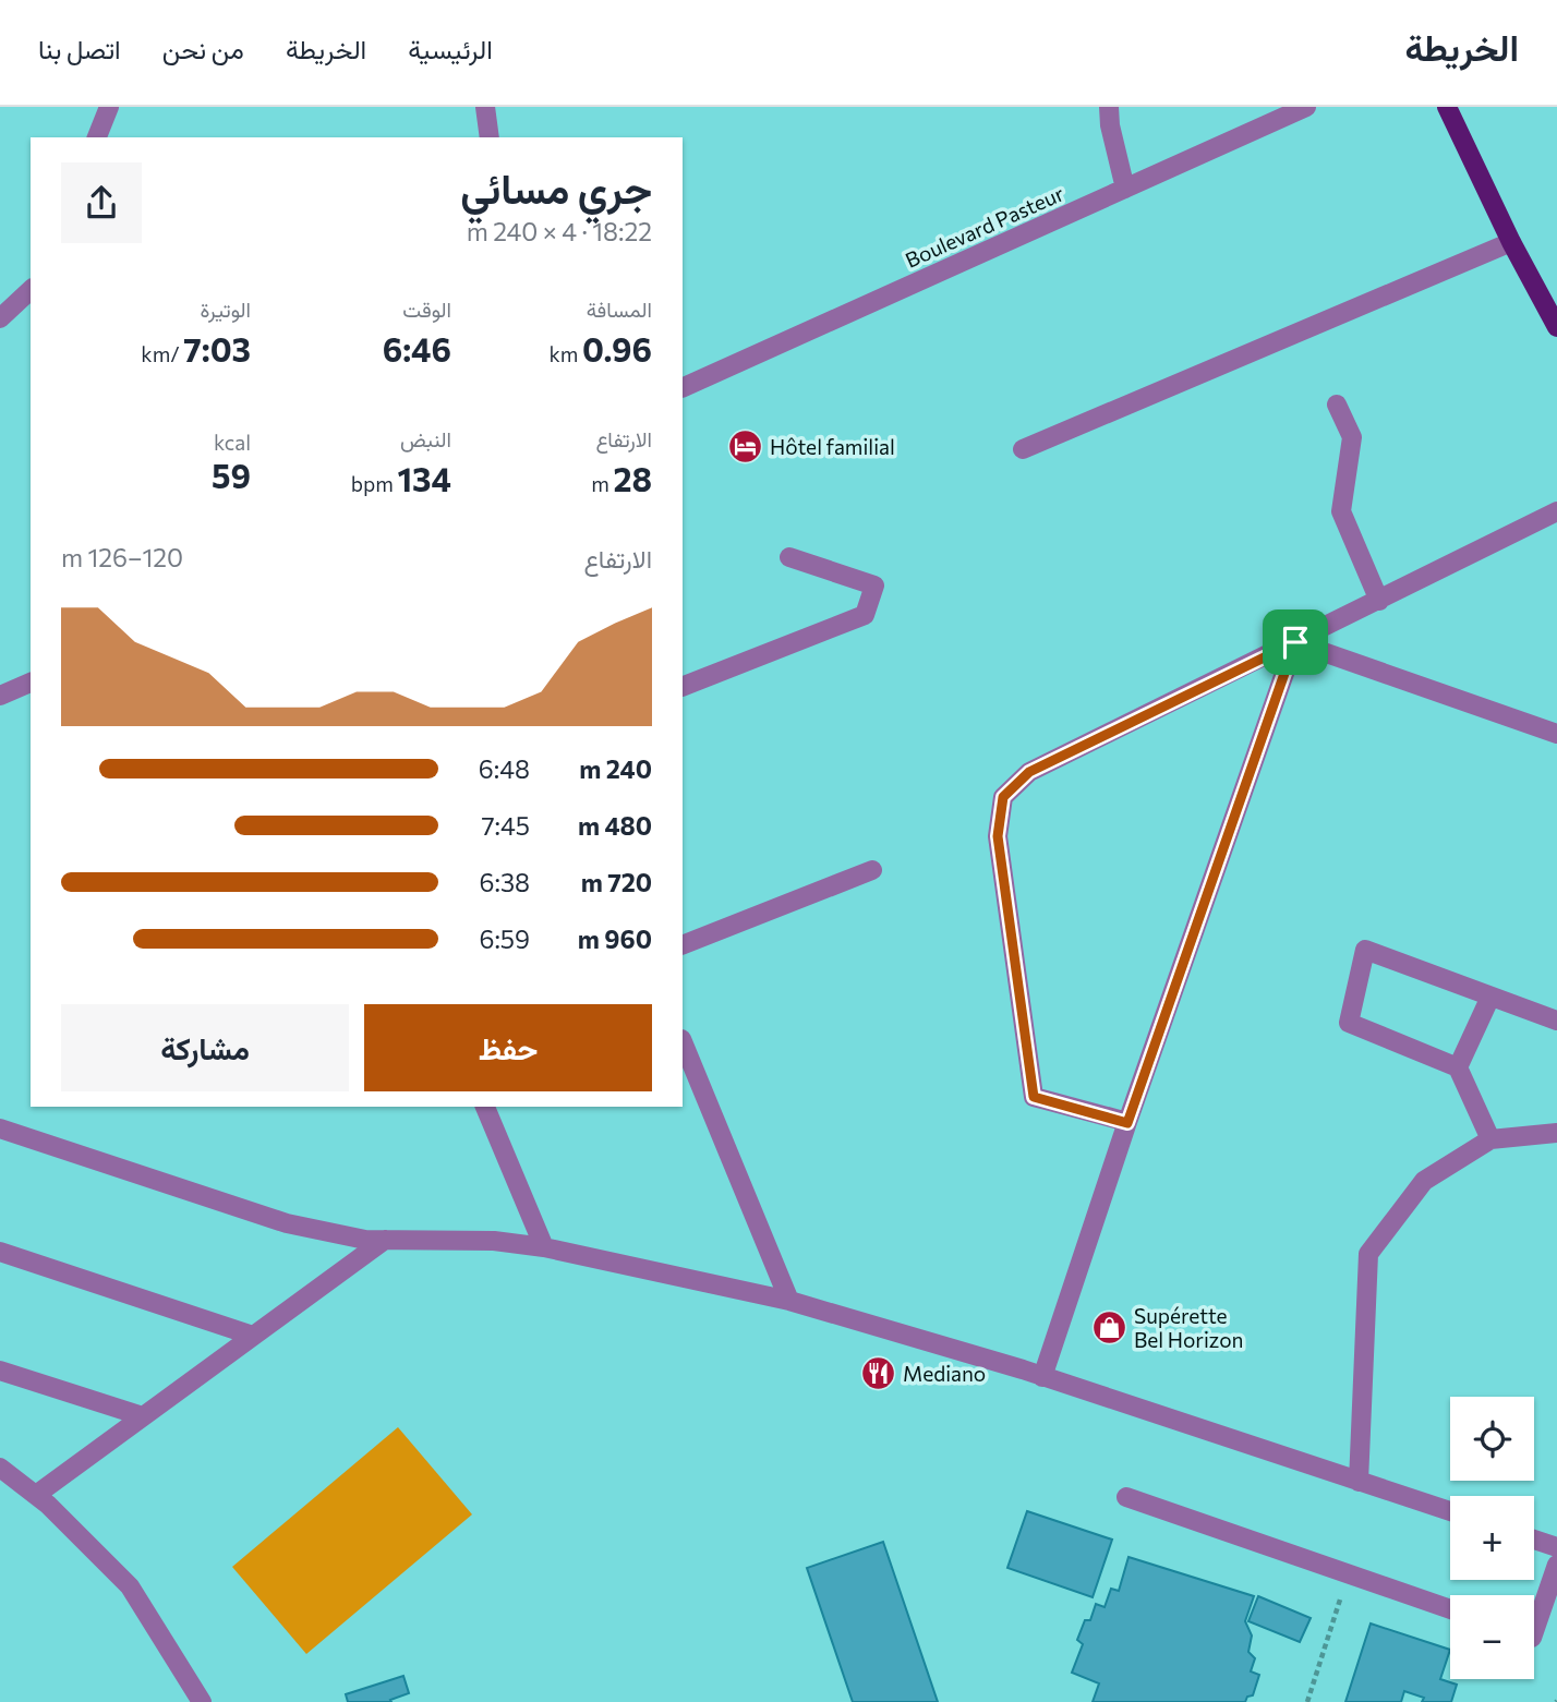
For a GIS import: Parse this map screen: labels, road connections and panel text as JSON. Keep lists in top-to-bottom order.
{
  "streets": {
    "street": ["Boulevard Pasteur"]
  },
  "places": {
    "hotel": ["Hôtel familial"],
    "shop": ["Supérette Bel Horizon"],
    "restaurant": ["Mediano"]
  },
  "page": {
    "header": "الخريطة",
    "nav": [
      "الرئيسية",
      "الخريطة",
      "من نحن",
      "اتصل بنا"
    ],
    "heading": ["جري مسائي", "18:22 · 4 × 240 m"],
    "stats": [
      ["المسافة", "0.96 km"],
      ["الوقت", "6:46"],
      ["الوتيرة", "7:03 /km"],
      ["الارتفاع", "28 m"],
      ["النبض", "134 bpm"],
      ["kcal", "59"]
    ],
    "chart": ["الارتفاع", "120–126 m"],
    "list": [
      {
        "name": "240 m",
        "note": "6:48"
      },
      {
        "name": "480 m",
        "note": "7:45"
      },
      {
        "name": "720 m",
        "note": "6:38"
      },
      {
        "name": "960 m",
        "note": "6:59"
      }
    ],
    "buttons": ["حفظ", "مشاركة"],
    "map_buttons": ["+", "−"]
  }
}
